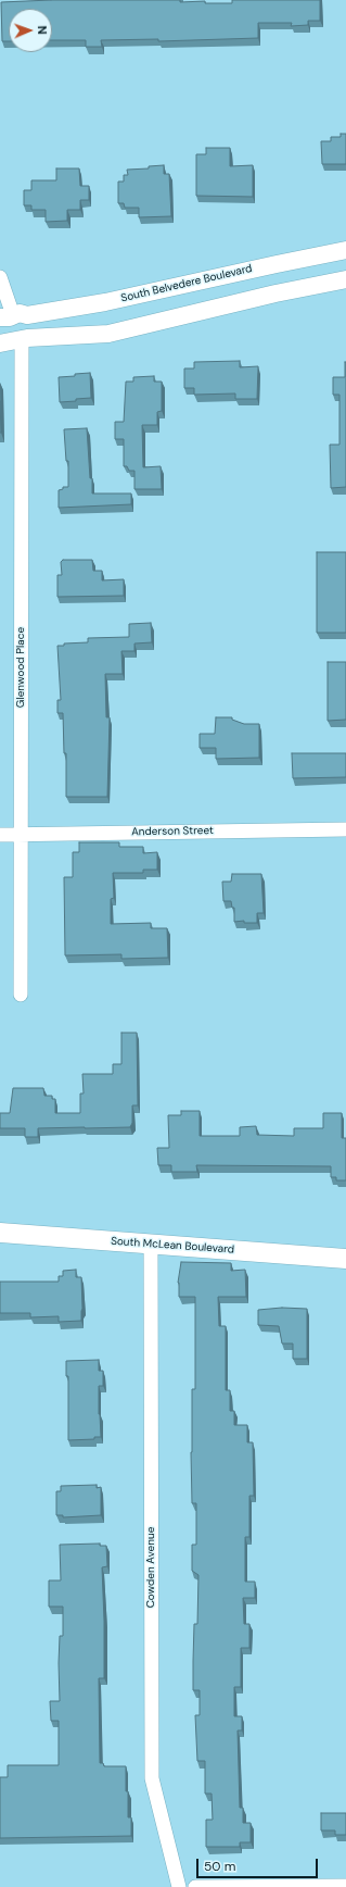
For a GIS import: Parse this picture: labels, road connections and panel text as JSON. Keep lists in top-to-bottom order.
{
  "streets": {
    "main road": ["South McLean Boulevard"],
    "street": [
      "South Belvedere Boulevard",
      "Glenwood Place",
      "Anderson Street",
      "Cowden Avenue"
    ]
  },
  "crossings": [
    ["South Belvedere Boulevard", "Glenwood Place"],
    ["Glenwood Place", "Anderson Street"],
    ["South McLean Boulevard", "Cowden Avenue"]
  ],
  "scale_bar": "50 m",
  "north": "right"
}
